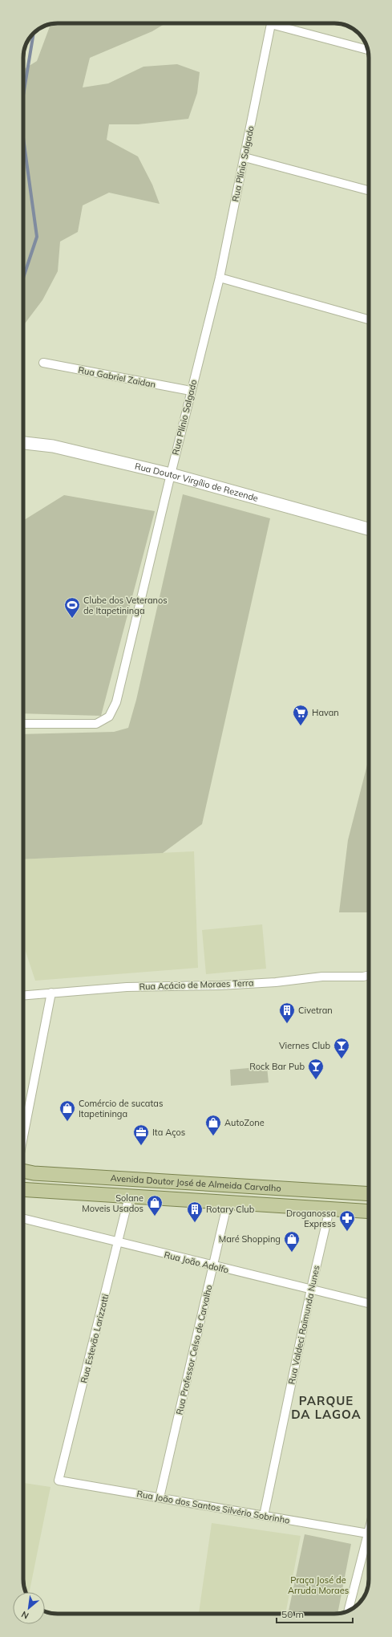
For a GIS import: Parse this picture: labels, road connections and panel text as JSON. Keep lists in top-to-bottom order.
{
  "streets": {
    "main road": ["Avenida Doutor José de Almeida Carvalho"],
    "street": [
      "Rua Plínio Salgado",
      "Rua Gabriel Zaidan",
      "Rua Doutor Virgílio de Rezende",
      "Rua Acácio de Moraes Terra",
      "Rua João Adolfo",
      "Rua Valdeci Raimunda Nunes",
      "Rua Estevão Larizzatti",
      "Rua Professor Celso de Carvalho",
      "Rua João dos Santos Silvério Sobrinho"
    ]
  },
  "crossings": [
    ["Rua Plínio Salgado", "Rua Gabriel Zaidan"],
    ["Rua Plínio Salgado", "Rua Doutor Virgílio de Rezende"],
    ["Avenida Doutor José de Almeida Carvalho", "Rua Valdeci Raimunda Nunes"],
    ["Avenida Doutor José de Almeida Carvalho", "Rua Estevão Larizzatti"],
    ["Avenida Doutor José de Almeida Carvalho", "Rua Professor Celso de Carvalho"],
    ["Rua João Adolfo", "Rua Valdeci Raimunda Nunes"],
    ["Rua João Adolfo", "Rua Estevão Larizzatti"],
    ["Rua João Adolfo", "Rua Professor Celso de Carvalho"],
    ["Rua Valdeci Raimunda Nunes", "Rua João dos Santos Silvério Sobrinho"],
    ["Rua Estevão Larizzatti", "Rua João dos Santos Silvério Sobrinho"],
    ["Rua Professor Celso de Carvalho", "Rua João dos Santos Silvério Sobrinho"]
  ],
  "districts": ["PARQUE DA LAGOA"],
  "parks": ["Praça José de Arruda Moraes"],
  "places": {
    "sports": ["Clube dos Veteranos de Itapetininga"],
    "supermarket": ["Havan"],
    "building": ["Civetran", "Rotary Club"],
    "bar": ["Viernes Club", "Rock Bar Pub"],
    "shop": [
      "Comércio de sucatas Itapetininga",
      "AutoZone",
      "Solane Moveis Usados",
      "Maré Shopping"
    ],
    "office": ["Ita Aços"],
    "pharmacy": ["Droganossa Express"]
  },
  "scale_bar": "50 m",
  "north": "bottom left"
}
